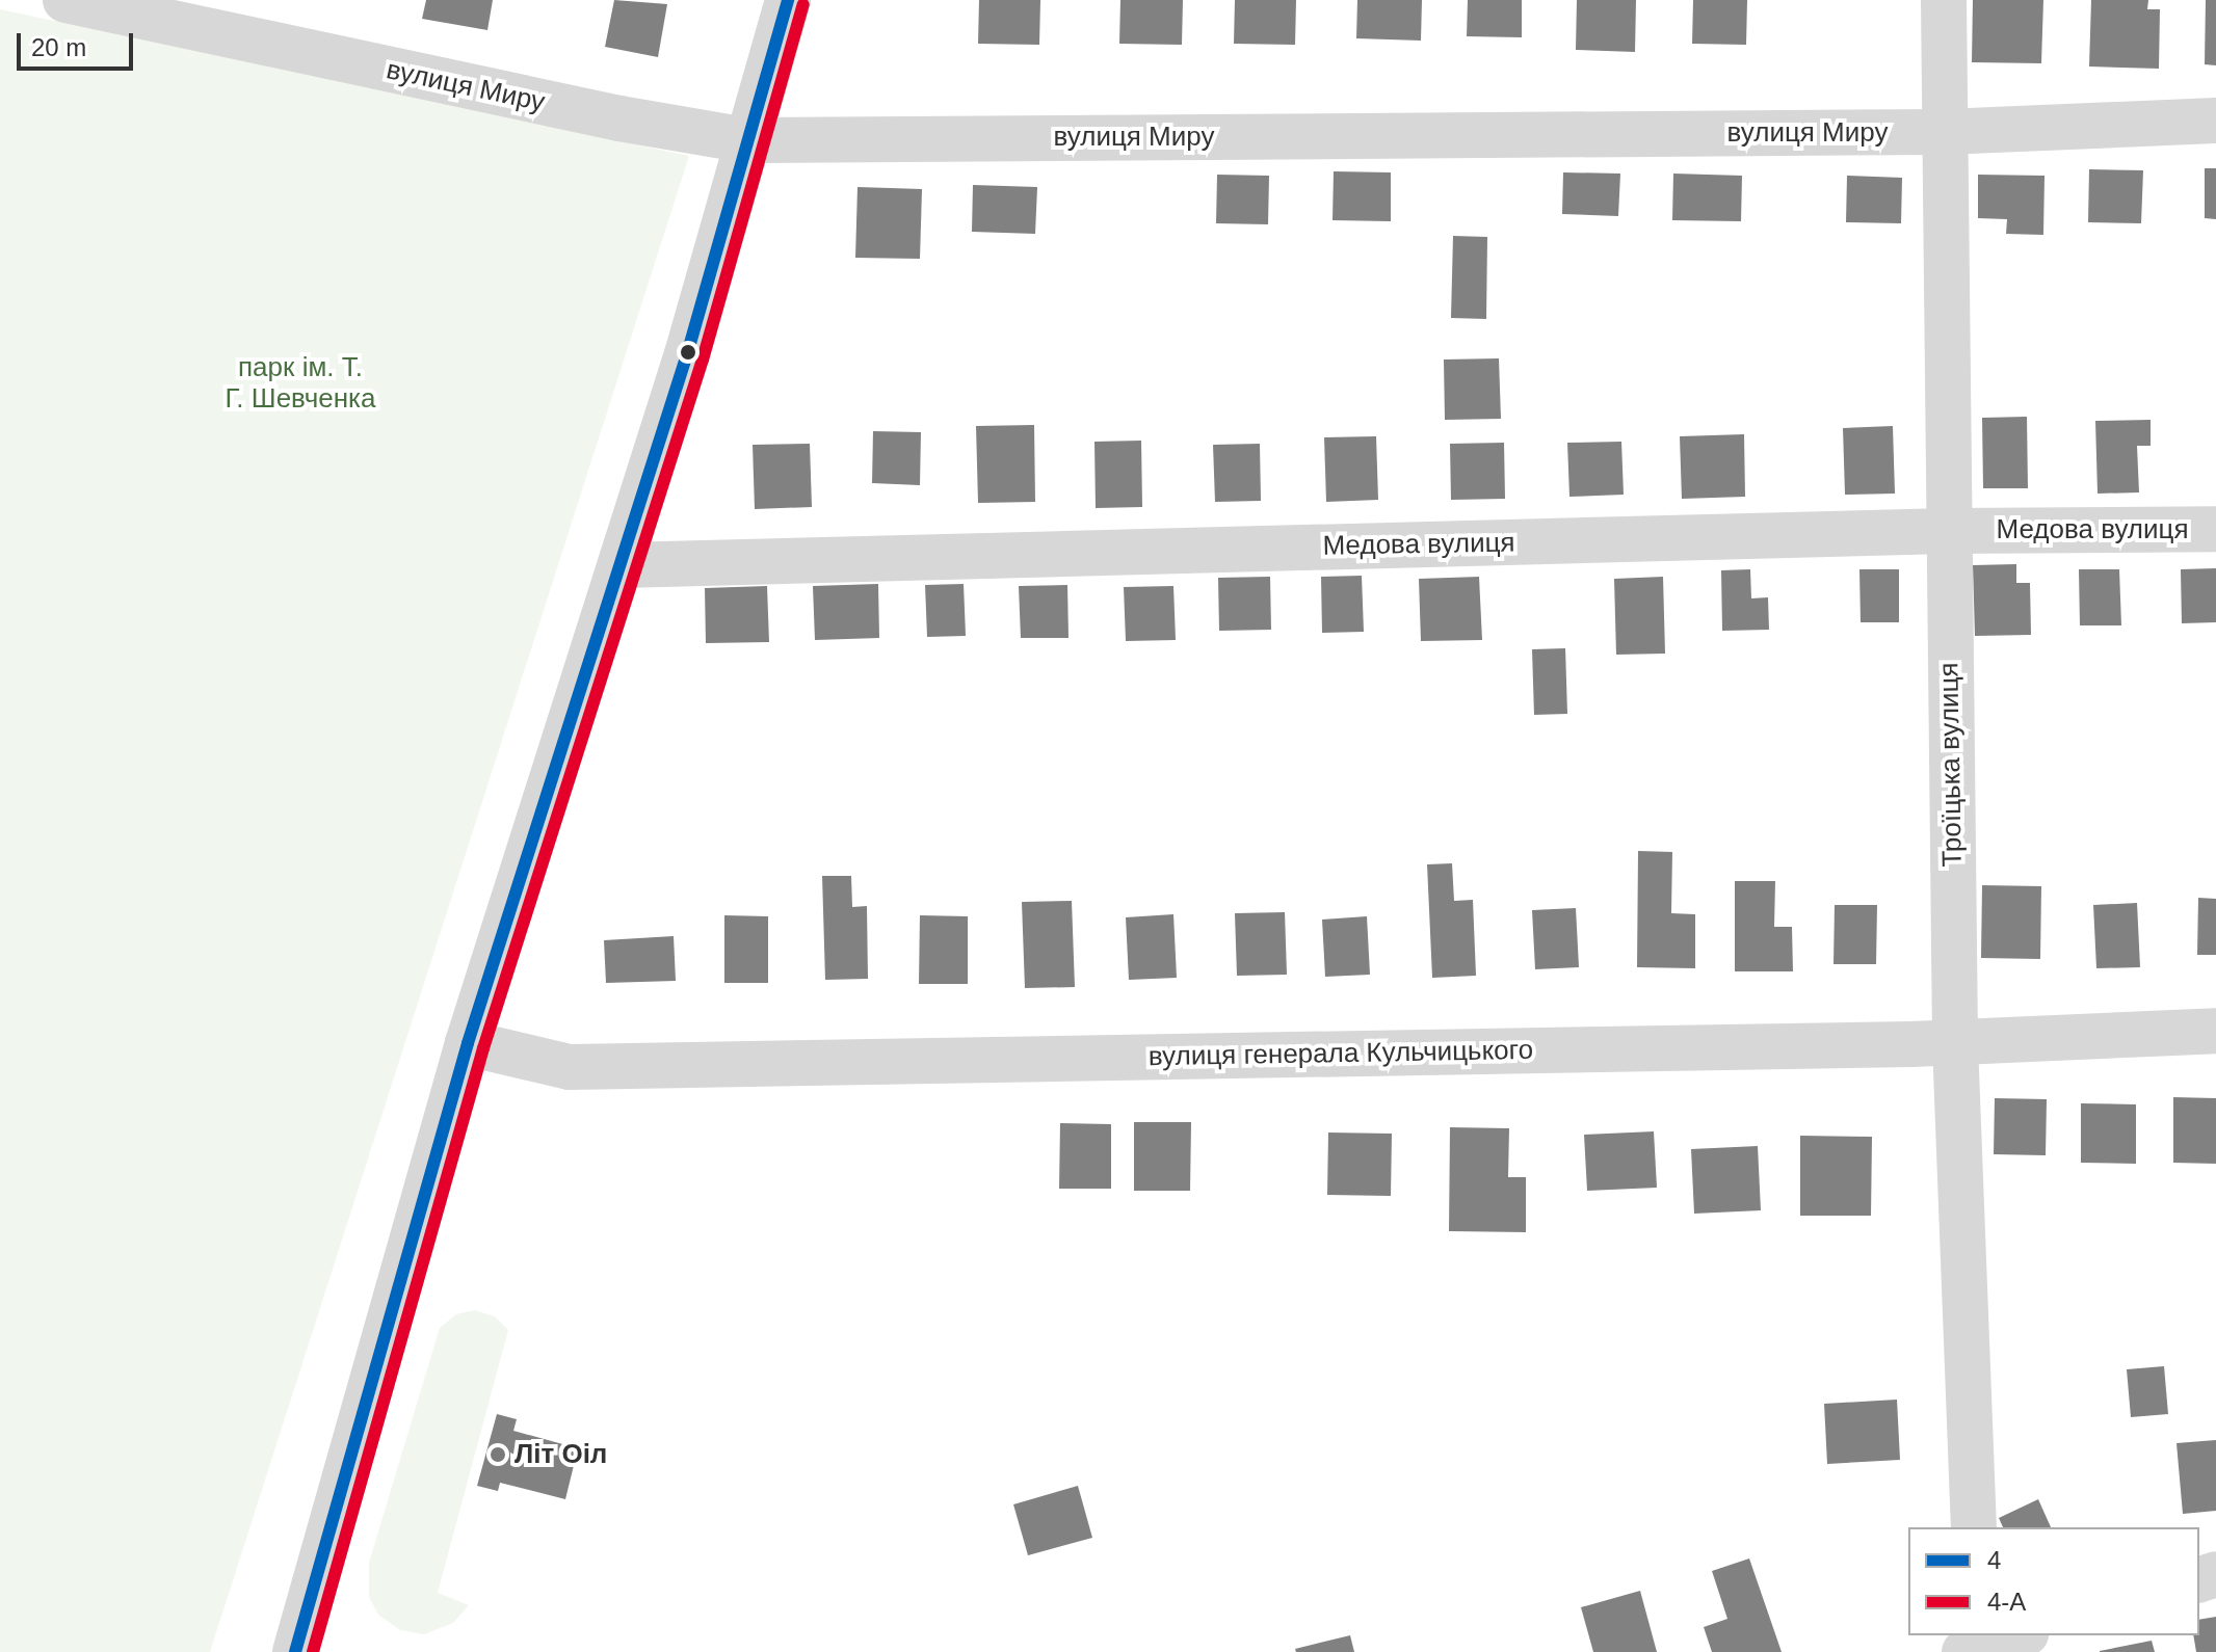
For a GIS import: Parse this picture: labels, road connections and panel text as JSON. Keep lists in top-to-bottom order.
{
  "streets": {
    "street": [
      "вулиця Миру",
      "Медова вулиця",
      "Троїцька вулиця",
      "вулиця генерала Кульчицького"
    ]
  },
  "crossings": [
    ["вулиця Миру", "Троїцька вулиця"],
    ["Медова вулиця", "Троїцька вулиця"],
    ["Троїцька вулиця", "вулиця генерала Кульчицького"]
  ],
  "parks": ["парк ім. Т. Г. Шевченка"],
  "places": ["Літ Оіл"],
  "lines": ["transit line 4", "transit line 4-А"],
  "legend": ["4", "4-А"],
  "scale_bar": "20 m"
}
